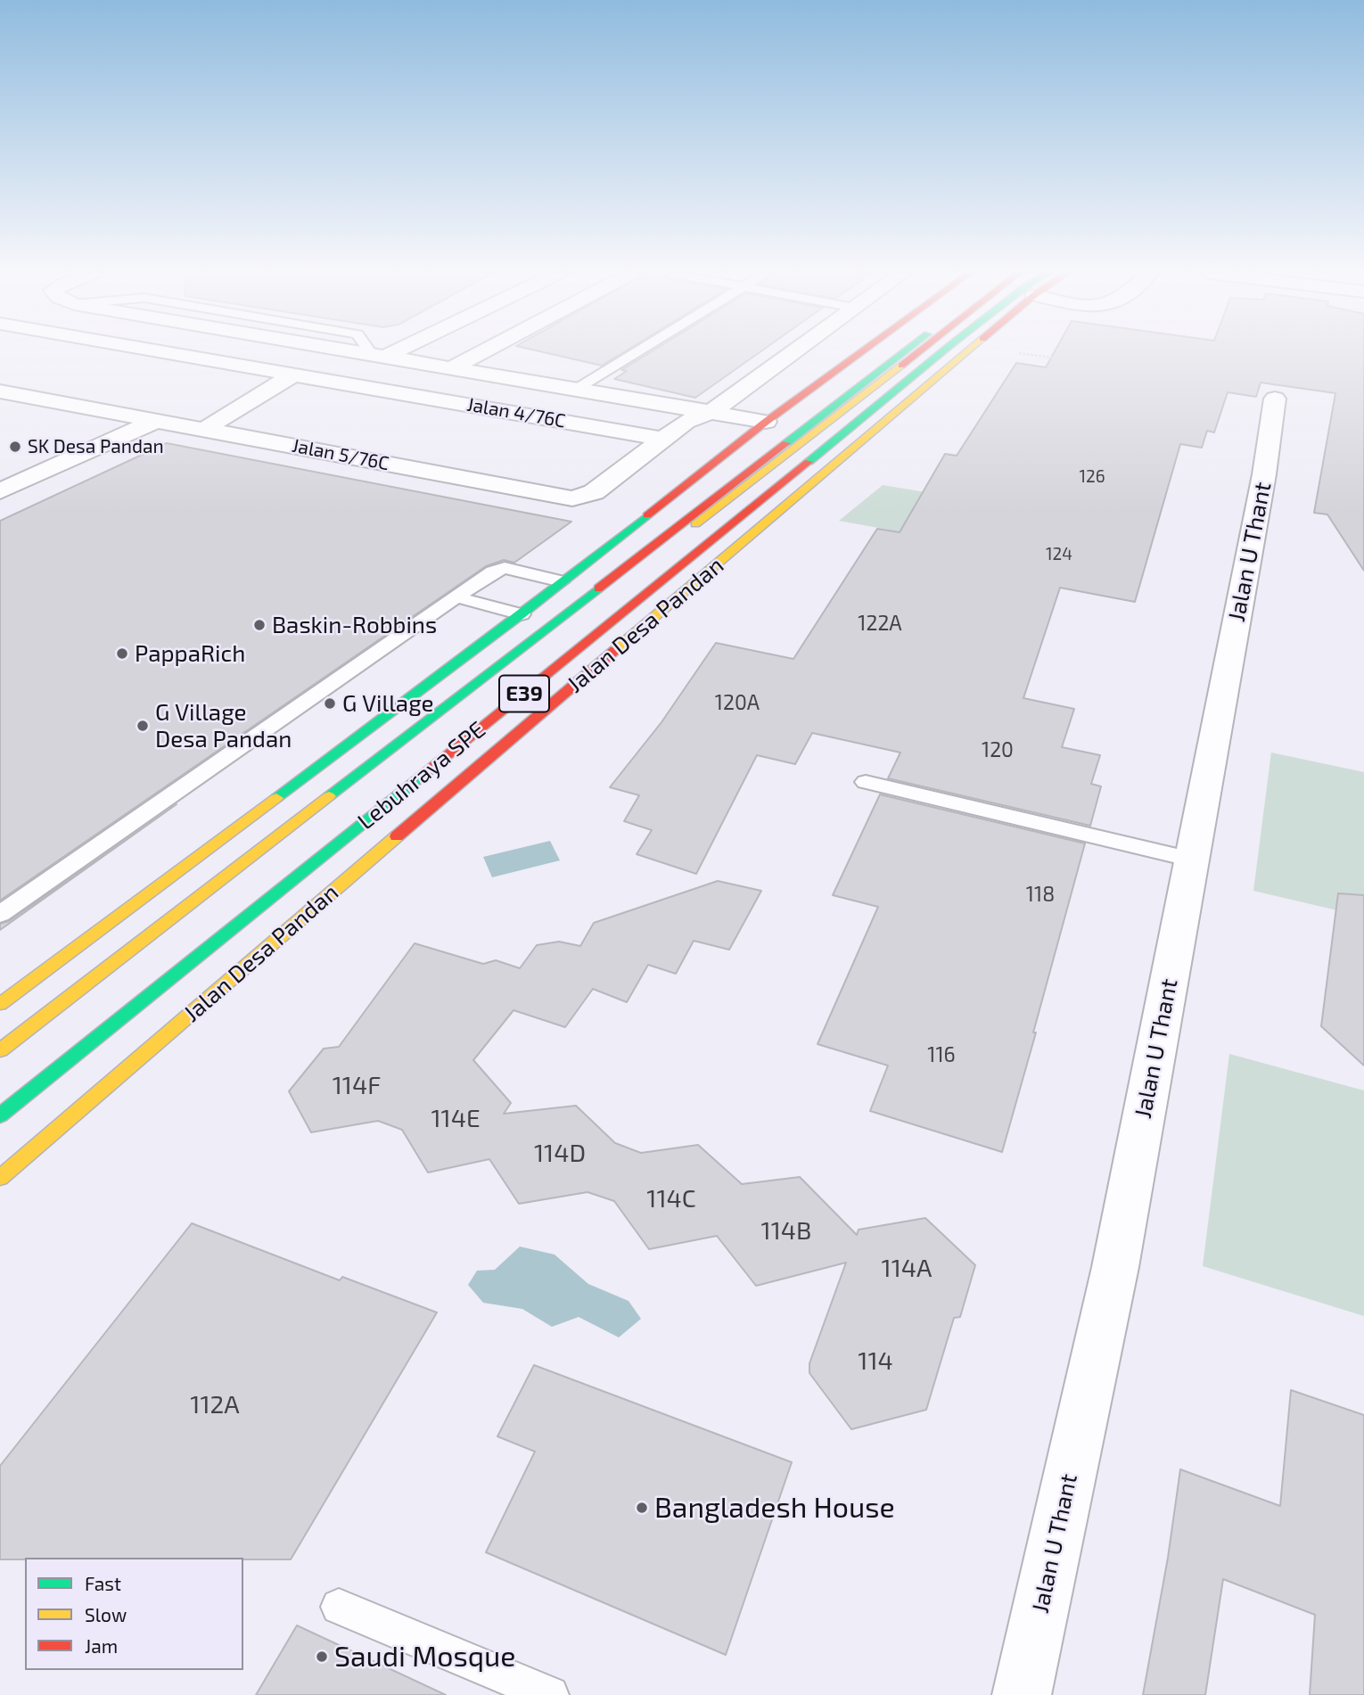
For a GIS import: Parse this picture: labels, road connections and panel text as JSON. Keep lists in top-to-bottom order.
{
  "streets": {
    "main road": ["Jalan Desa Pandan", "E39", "Lebuhraya SPE"],
    "street": ["Jalan 4/76C", "Jalan 5/76C", "Jalan U Thant"]
  },
  "crossings": [
    ["Jalan 4/76C", "Jalan 5/76C"]
  ],
  "places": [
    "SK Desa Pandan",
    "Baskin-Robbins",
    "PappaRich",
    "G Village",
    "G Village Desa Pandan",
    "Bangladesh House",
    "Saudi Mosque"
  ],
  "house_numbers": [
    "126",
    "124",
    "122A",
    "120A",
    "120",
    "118",
    "116",
    "114F",
    "114E",
    "114D",
    "114C",
    "114B",
    "114A",
    "114",
    "112A"
  ],
  "legend": ["Fast", "Slow", "Jam"]
}
